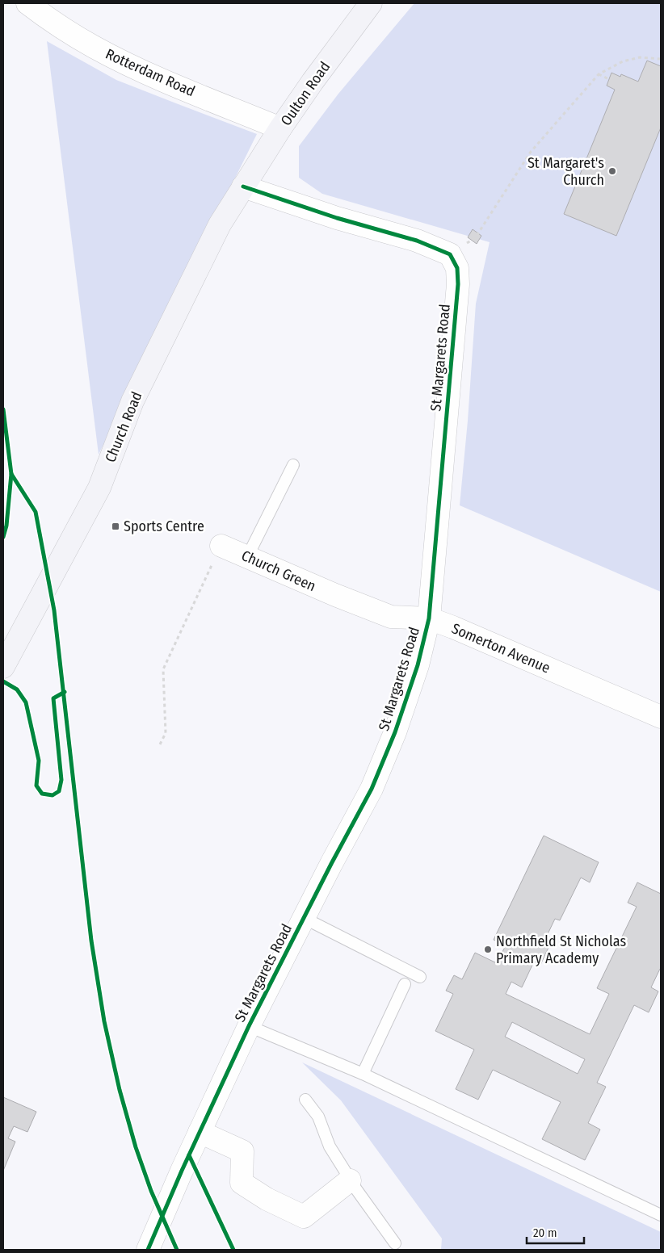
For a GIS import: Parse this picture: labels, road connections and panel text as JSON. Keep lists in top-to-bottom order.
{
  "streets": {
    "main road": ["Oulton Road", "Church Road"],
    "street": [
      "Rotterdam Road",
      "St Margarets Road",
      "Church Green",
      "Somerton Avenue"
    ]
  },
  "crossings": [
    ["Rotterdam Road", "Oulton Road"],
    ["Oulton Road", "Church Road"],
    ["St Margarets Road", "Somerton Avenue"],
    ["Church Green", "Somerton Avenue"]
  ],
  "places": {
    "other": ["St Margaret's Church", "Northfield St Nicholas Primary Academy"],
    "transit": ["Sports Centre"]
  },
  "scale_bar": "20 m"
}
